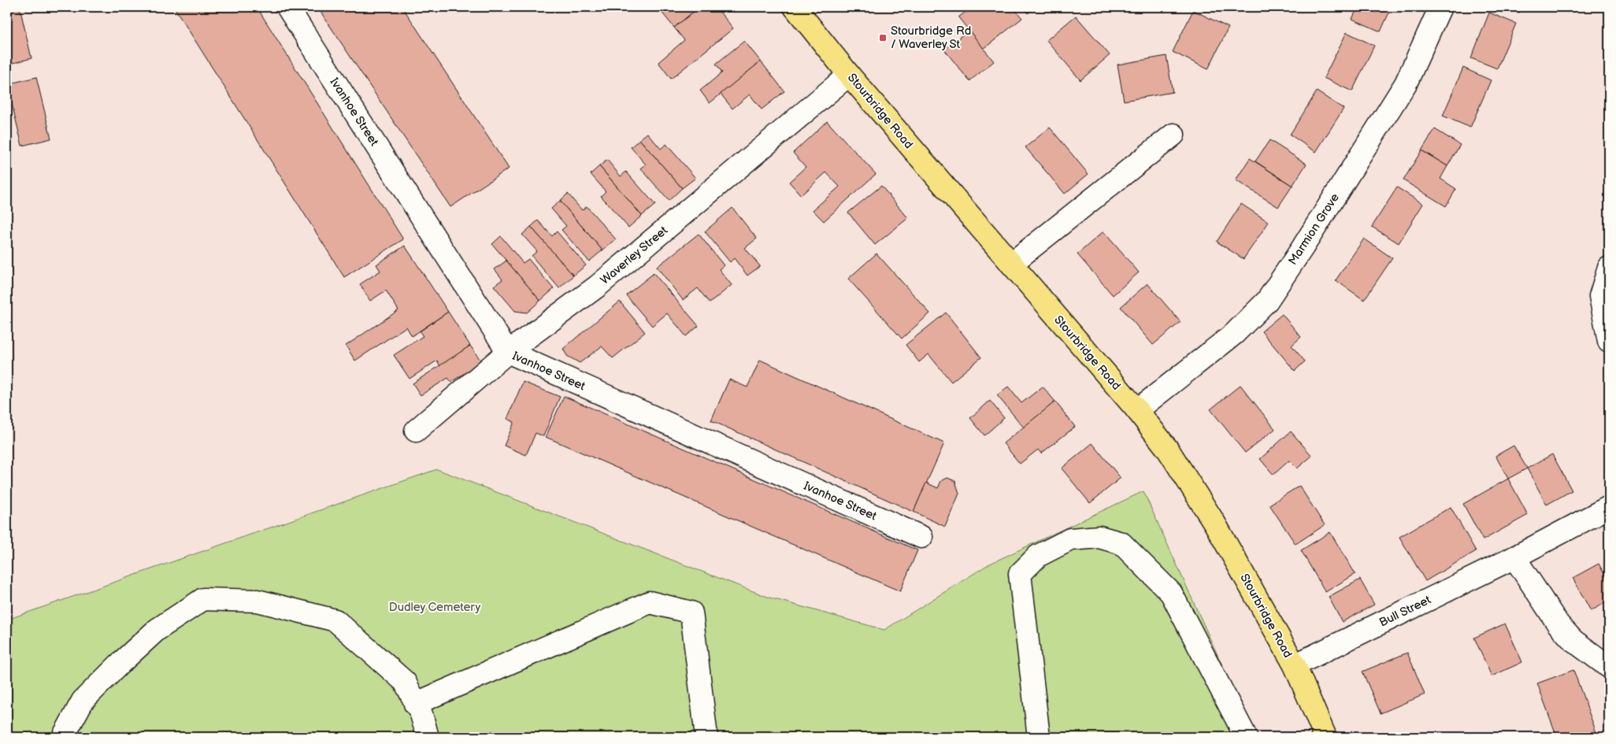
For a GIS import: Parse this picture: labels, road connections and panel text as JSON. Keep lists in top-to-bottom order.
{
  "streets": {
    "main road": ["Stourbridge Road"],
    "street": [
      "Ivanhoe Street",
      "Marmion Grove",
      "Waverley Street",
      "Bull Street"
    ]
  },
  "crossings": [
    ["Stourbridge Road", "Marmion Grove"],
    ["Stourbridge Road", "Waverley Street"],
    ["Stourbridge Road", "Bull Street"],
    ["Ivanhoe Street", "Waverley Street"]
  ],
  "parks": ["Dudley Cemetery"],
  "places": {
    "transit": ["Stourbridge Rd / Waverley St"]
  }
}
